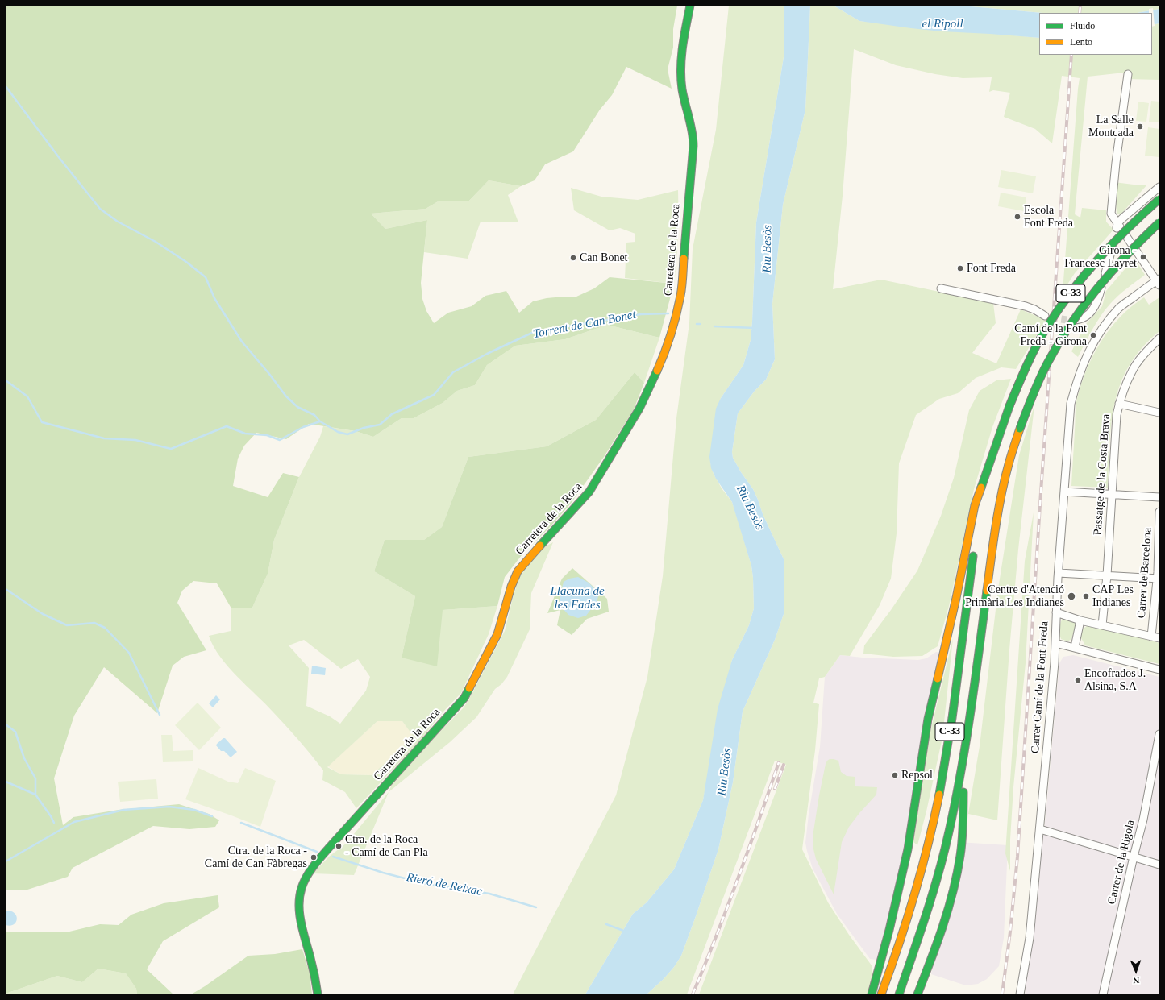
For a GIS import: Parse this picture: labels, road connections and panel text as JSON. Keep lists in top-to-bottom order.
{
  "streets": {
    "main road": ["Carretera de la Roca", "C-33"],
    "street": [
      "Passatge de la Costa Brava",
      "Carrer de Barcelona",
      "Carrer Camí de la Font Freda",
      "Carrer de la Rigola"
    ]
  },
  "water": [
    "el Ripoll",
    "Riu Besòs",
    "Torrent de Can Bonet",
    "Llacuna de les Fades",
    "Rieró de Reixac"
  ],
  "places": [
    "La Salle Montcada",
    "Escola Font Freda",
    "Girona - Francesc Layret",
    "Can Bonet",
    "Font Freda",
    "Camí de la Font Freda - Girona",
    "Centre d'Atenció Primària Les Indianes",
    "CAP Les Indianes",
    "Encofrados J. Alsina, S.A",
    "Repsol",
    "Ctra. de la Roca - Camí de Can Pla",
    "Ctra. de la Roca - Camí de Can Fàbregas"
  ],
  "legend": ["Fluido", "Lento"],
  "north": "bottom"
}
